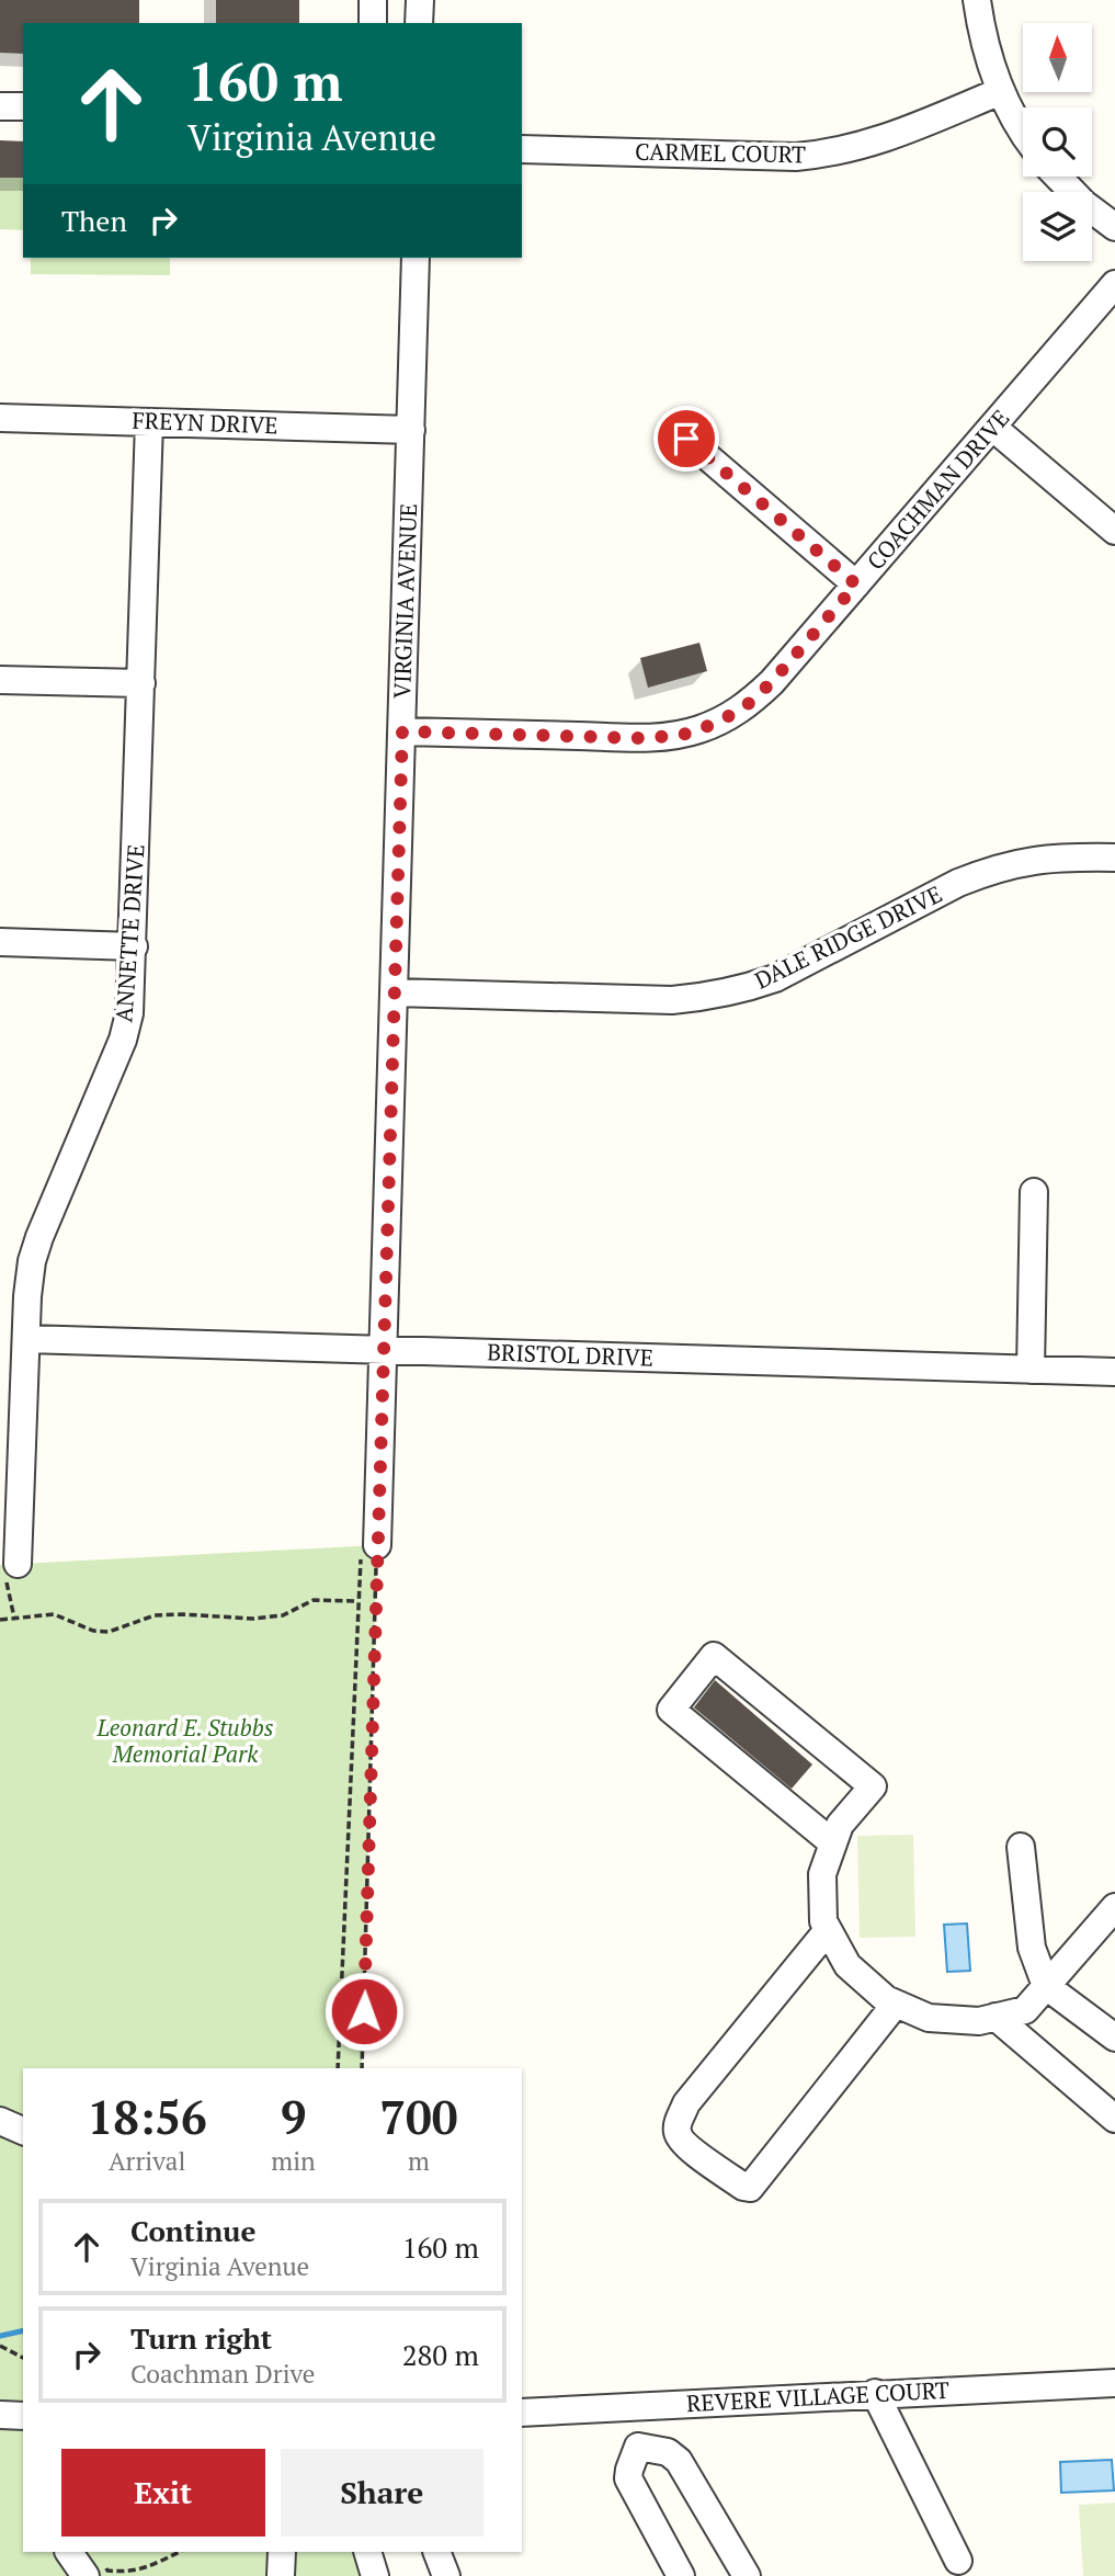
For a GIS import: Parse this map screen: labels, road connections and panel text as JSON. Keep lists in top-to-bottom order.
{
  "streets": {
    "street": [
      "CARMEL COURT",
      "FREYN DRIVE",
      "COACHMAN DRIVE",
      "VIRGINIA AVENUE",
      "ANNETTE DRIVE",
      "DALE RIDGE DRIVE",
      "BRISTOL DRIVE",
      "REVERE VILLAGE COURT"
    ]
  },
  "crossings": [
    ["FREYN DRIVE", "VIRGINIA AVENUE"],
    ["FREYN DRIVE", "ANNETTE DRIVE"],
    ["COACHMAN DRIVE", "VIRGINIA AVENUE"],
    ["VIRGINIA AVENUE", "DALE RIDGE DRIVE"],
    ["VIRGINIA AVENUE", "BRISTOL DRIVE"],
    ["ANNETTE DRIVE", "BRISTOL DRIVE"]
  ],
  "parks": ["Leonard E. Stubbs Memorial Park"],
  "north": "top",
  "page": {
    "turn": ["160 m", "Virginia Avenue"],
    "then": "Then",
    "eta": [
      "18:56",
      "Arrival",
      "9",
      "min",
      "700",
      "m"
    ],
    "list": [
      {
        "name": "Continue",
        "note": "Virginia Avenue",
        "value": "160 m"
      },
      {
        "name": "Turn right",
        "note": "Coachman Drive",
        "value": "280 m"
      }
    ],
    "buttons": ["Exit", "Share"]
  }
}
